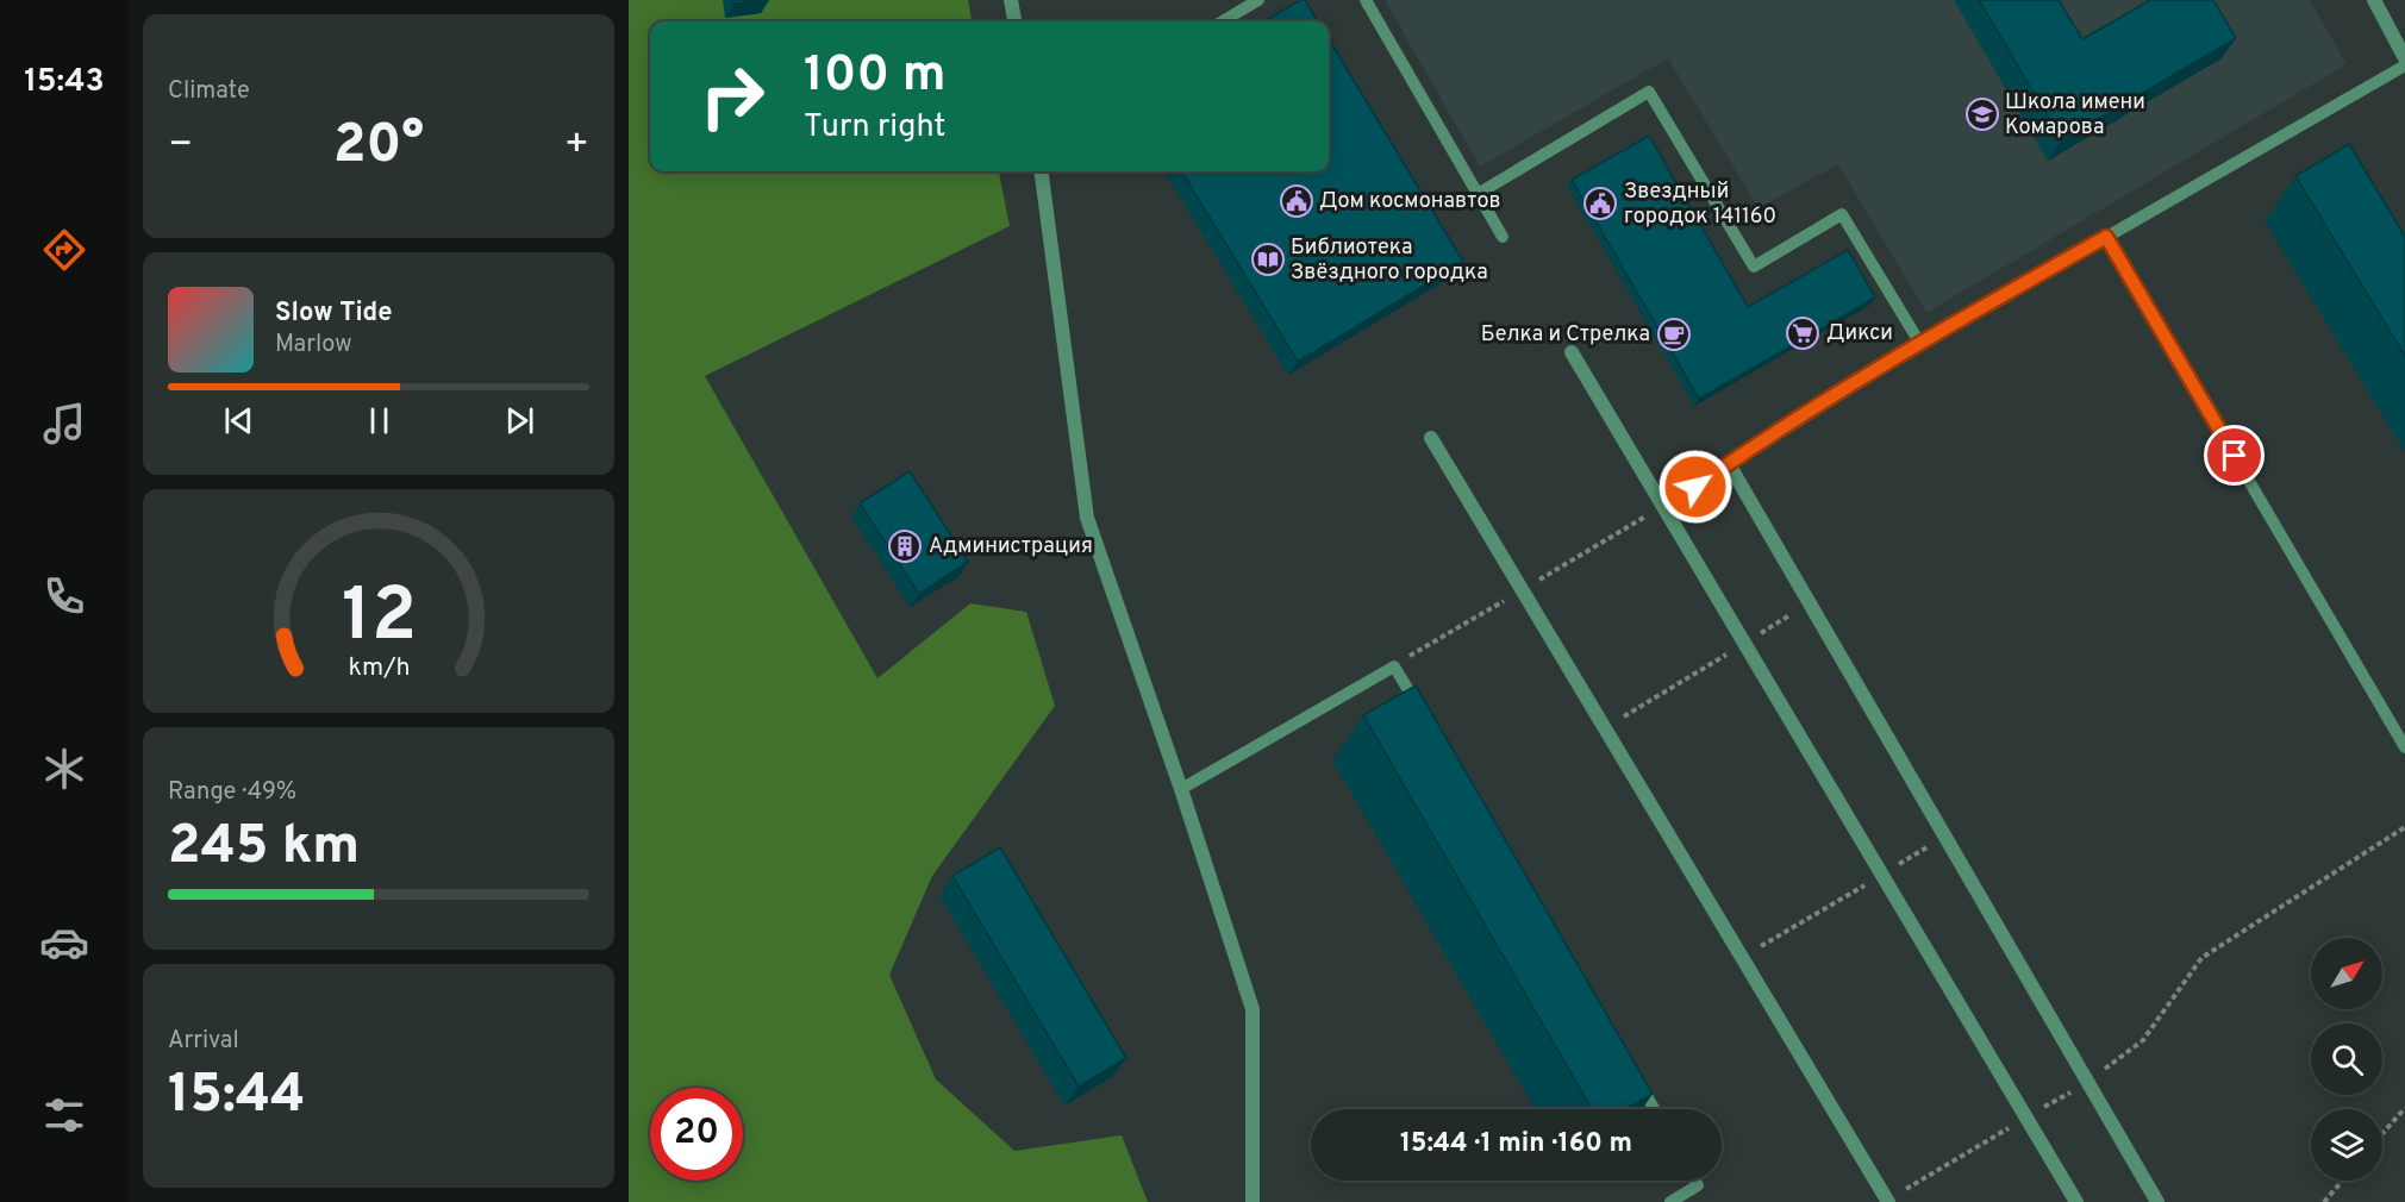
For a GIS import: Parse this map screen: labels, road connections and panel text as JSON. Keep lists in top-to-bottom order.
{
  "places": {
    "school or university": ["Школа имени Комарова"],
    "public building": ["Дом космонавтов", "Звездный городок 141160"],
    "library": ["Библиотека Звёздного городка"],
    "supermarket": ["Дикси"],
    "cafe": ["Белка и Стрелка"],
    "building": ["Администрация"]
  },
  "north": "top right",
  "page": {
    "tabs": "15:43",
    "tile": [
      "Climate",
      ["Range · 49%", "245 km"],
      ["Arrival", "15:44"]
    ],
    "turn": ["100 m", "Turn right"],
    "heat": ["−", "20°", "+"],
    "song": ["Slow Tide", "Marlow"],
    "limit": "20",
    "trip": "15:44 · 1 min · 160 m",
    "gauge": ["12", "km/h"]
  }
}
